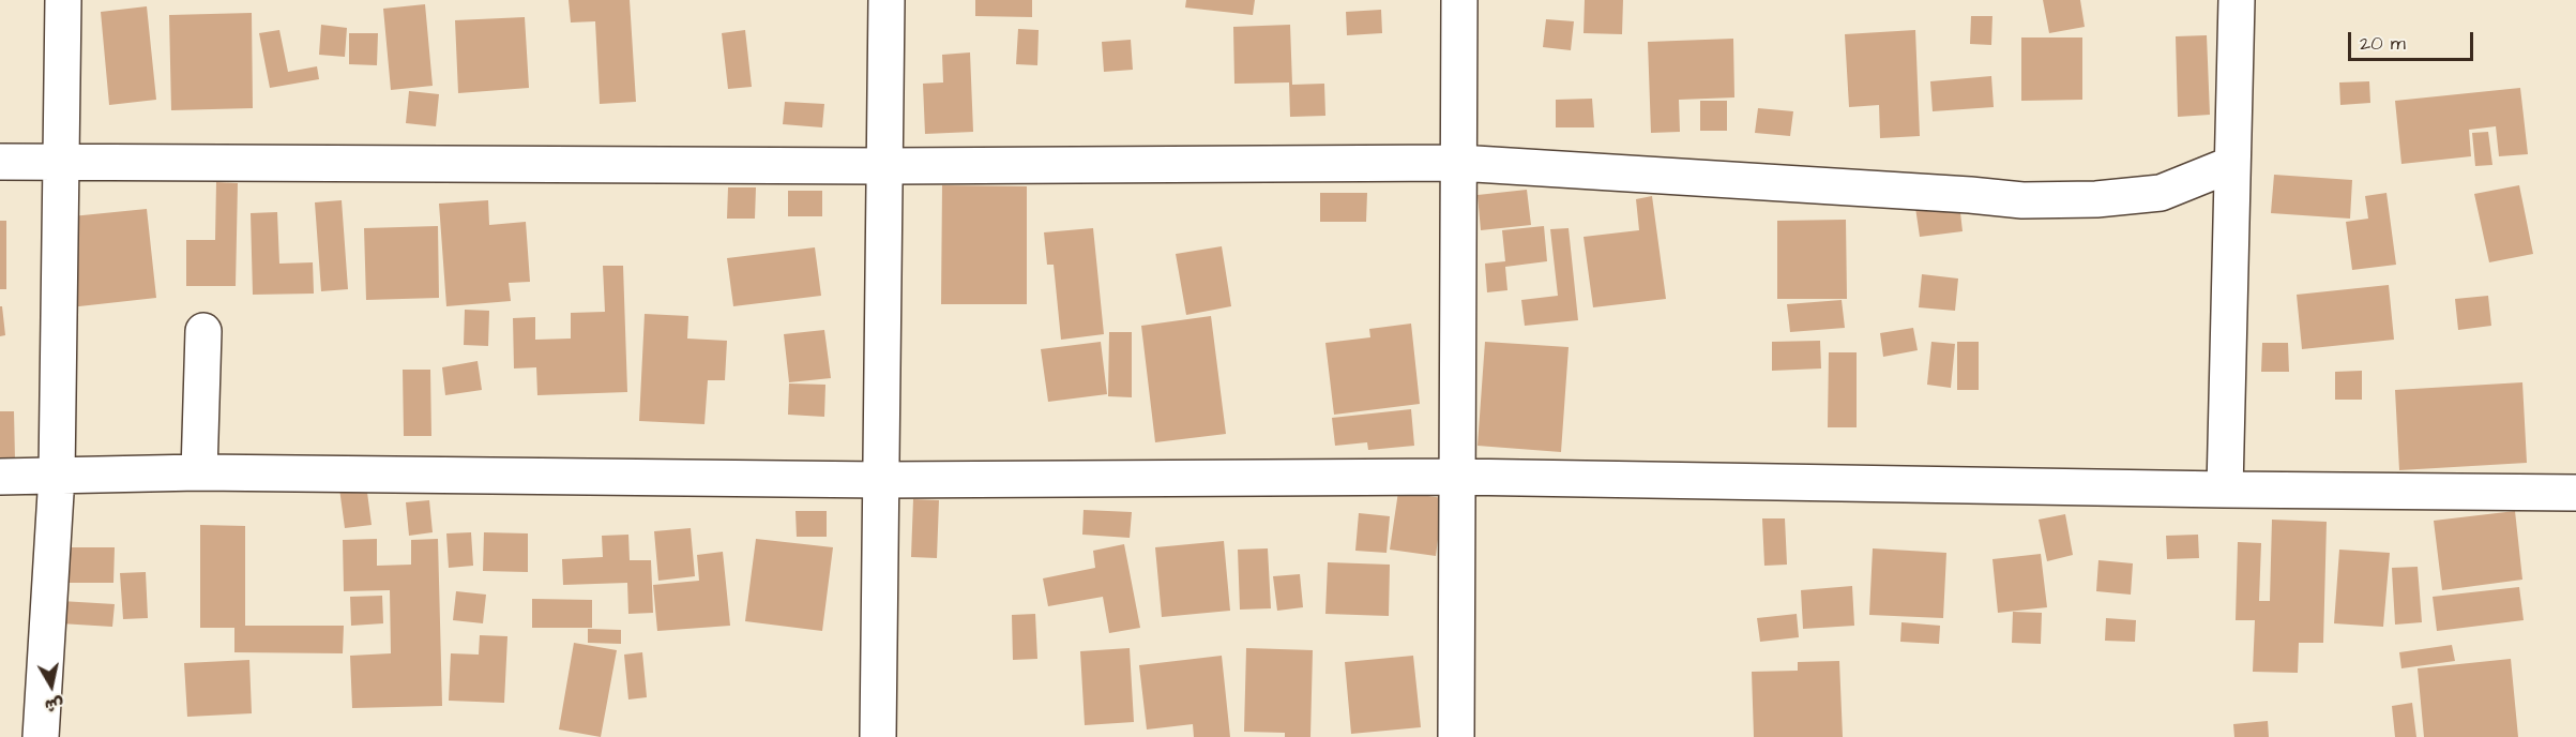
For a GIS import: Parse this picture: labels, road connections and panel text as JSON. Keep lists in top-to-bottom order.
{
  "scale_bar": "20 m",
  "north": "bottom"
}
